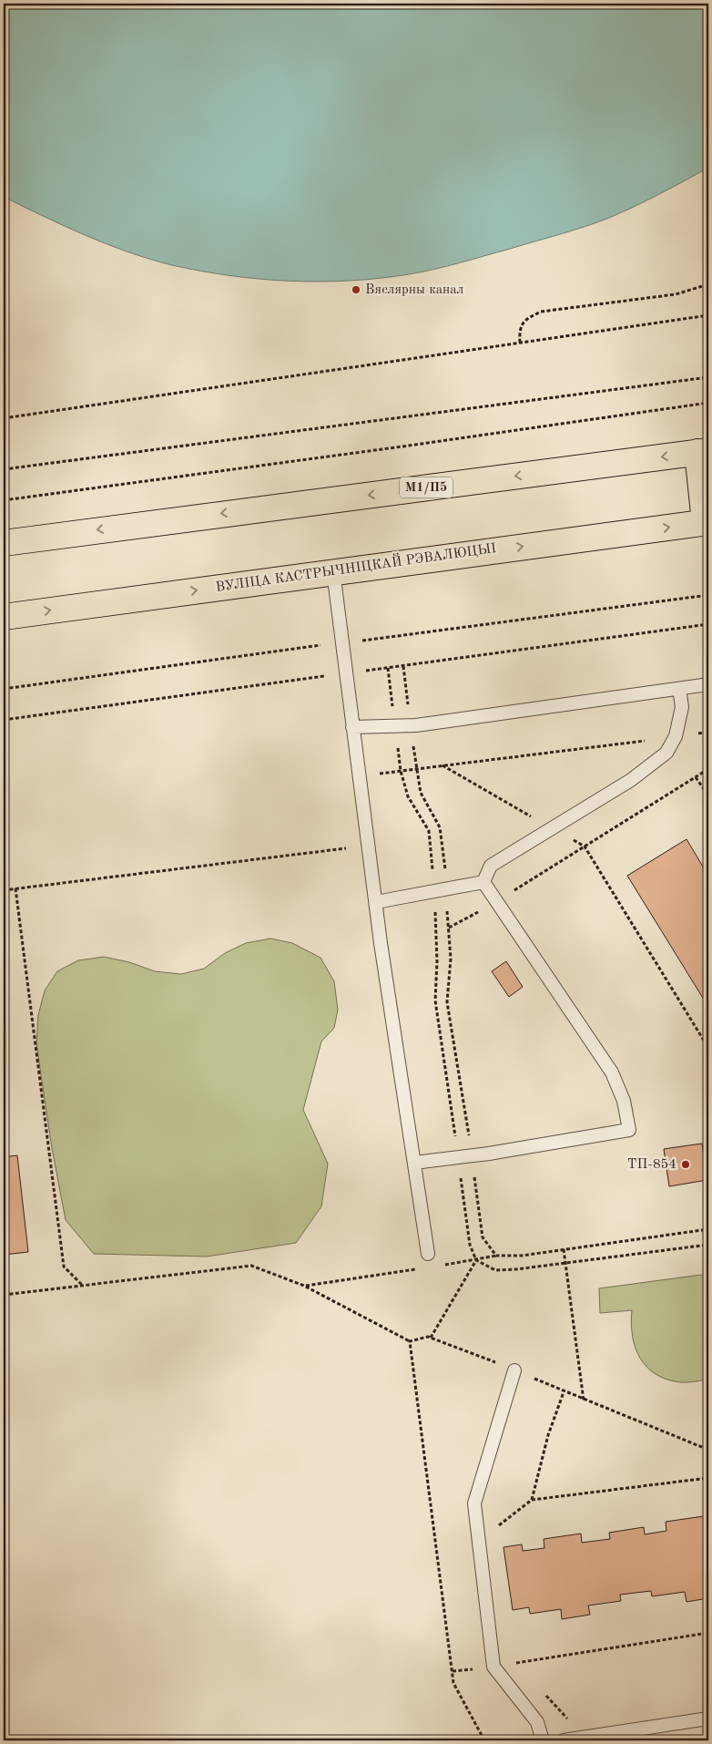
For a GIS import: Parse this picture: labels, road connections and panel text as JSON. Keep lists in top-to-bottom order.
{
  "streets": {
    "highway": ["М1/П5", "ВУЛІЦА КАСТРЫЧНІЦКАЙ РЭВАЛЮЦЫІ"]
  },
  "places": ["Вяслярны канал", "ТП-854"]
}
